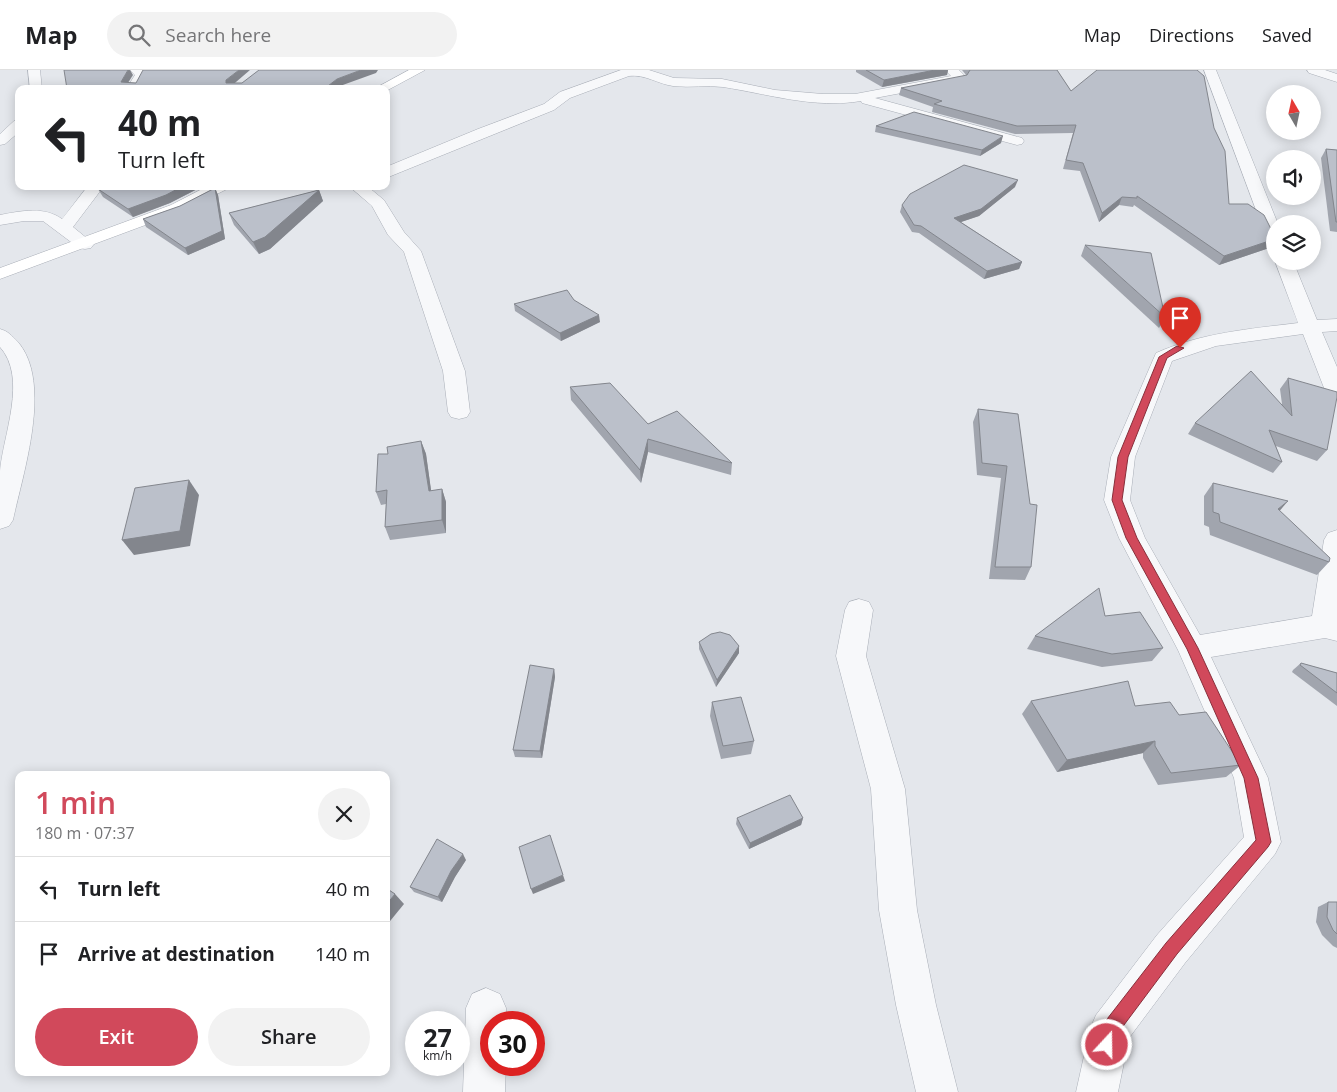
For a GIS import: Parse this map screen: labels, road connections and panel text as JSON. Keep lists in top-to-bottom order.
{
  "north": "top",
  "page": {
    "header": "Map",
    "search": "Search here",
    "nav": ["Map", "Directions", "Saved"],
    "turn": ["40 m", "Turn left"],
    "heading": ["1 min", "180 m · 07:37"],
    "list": [
      {
        "name": "Turn left",
        "value": "40 m"
      },
      {
        "name": "Arrive at destination",
        "value": "140 m"
      }
    ],
    "buttons": ["Exit", "Share"],
    "speed": "27 km/h",
    "limit": "30"
  }
}
